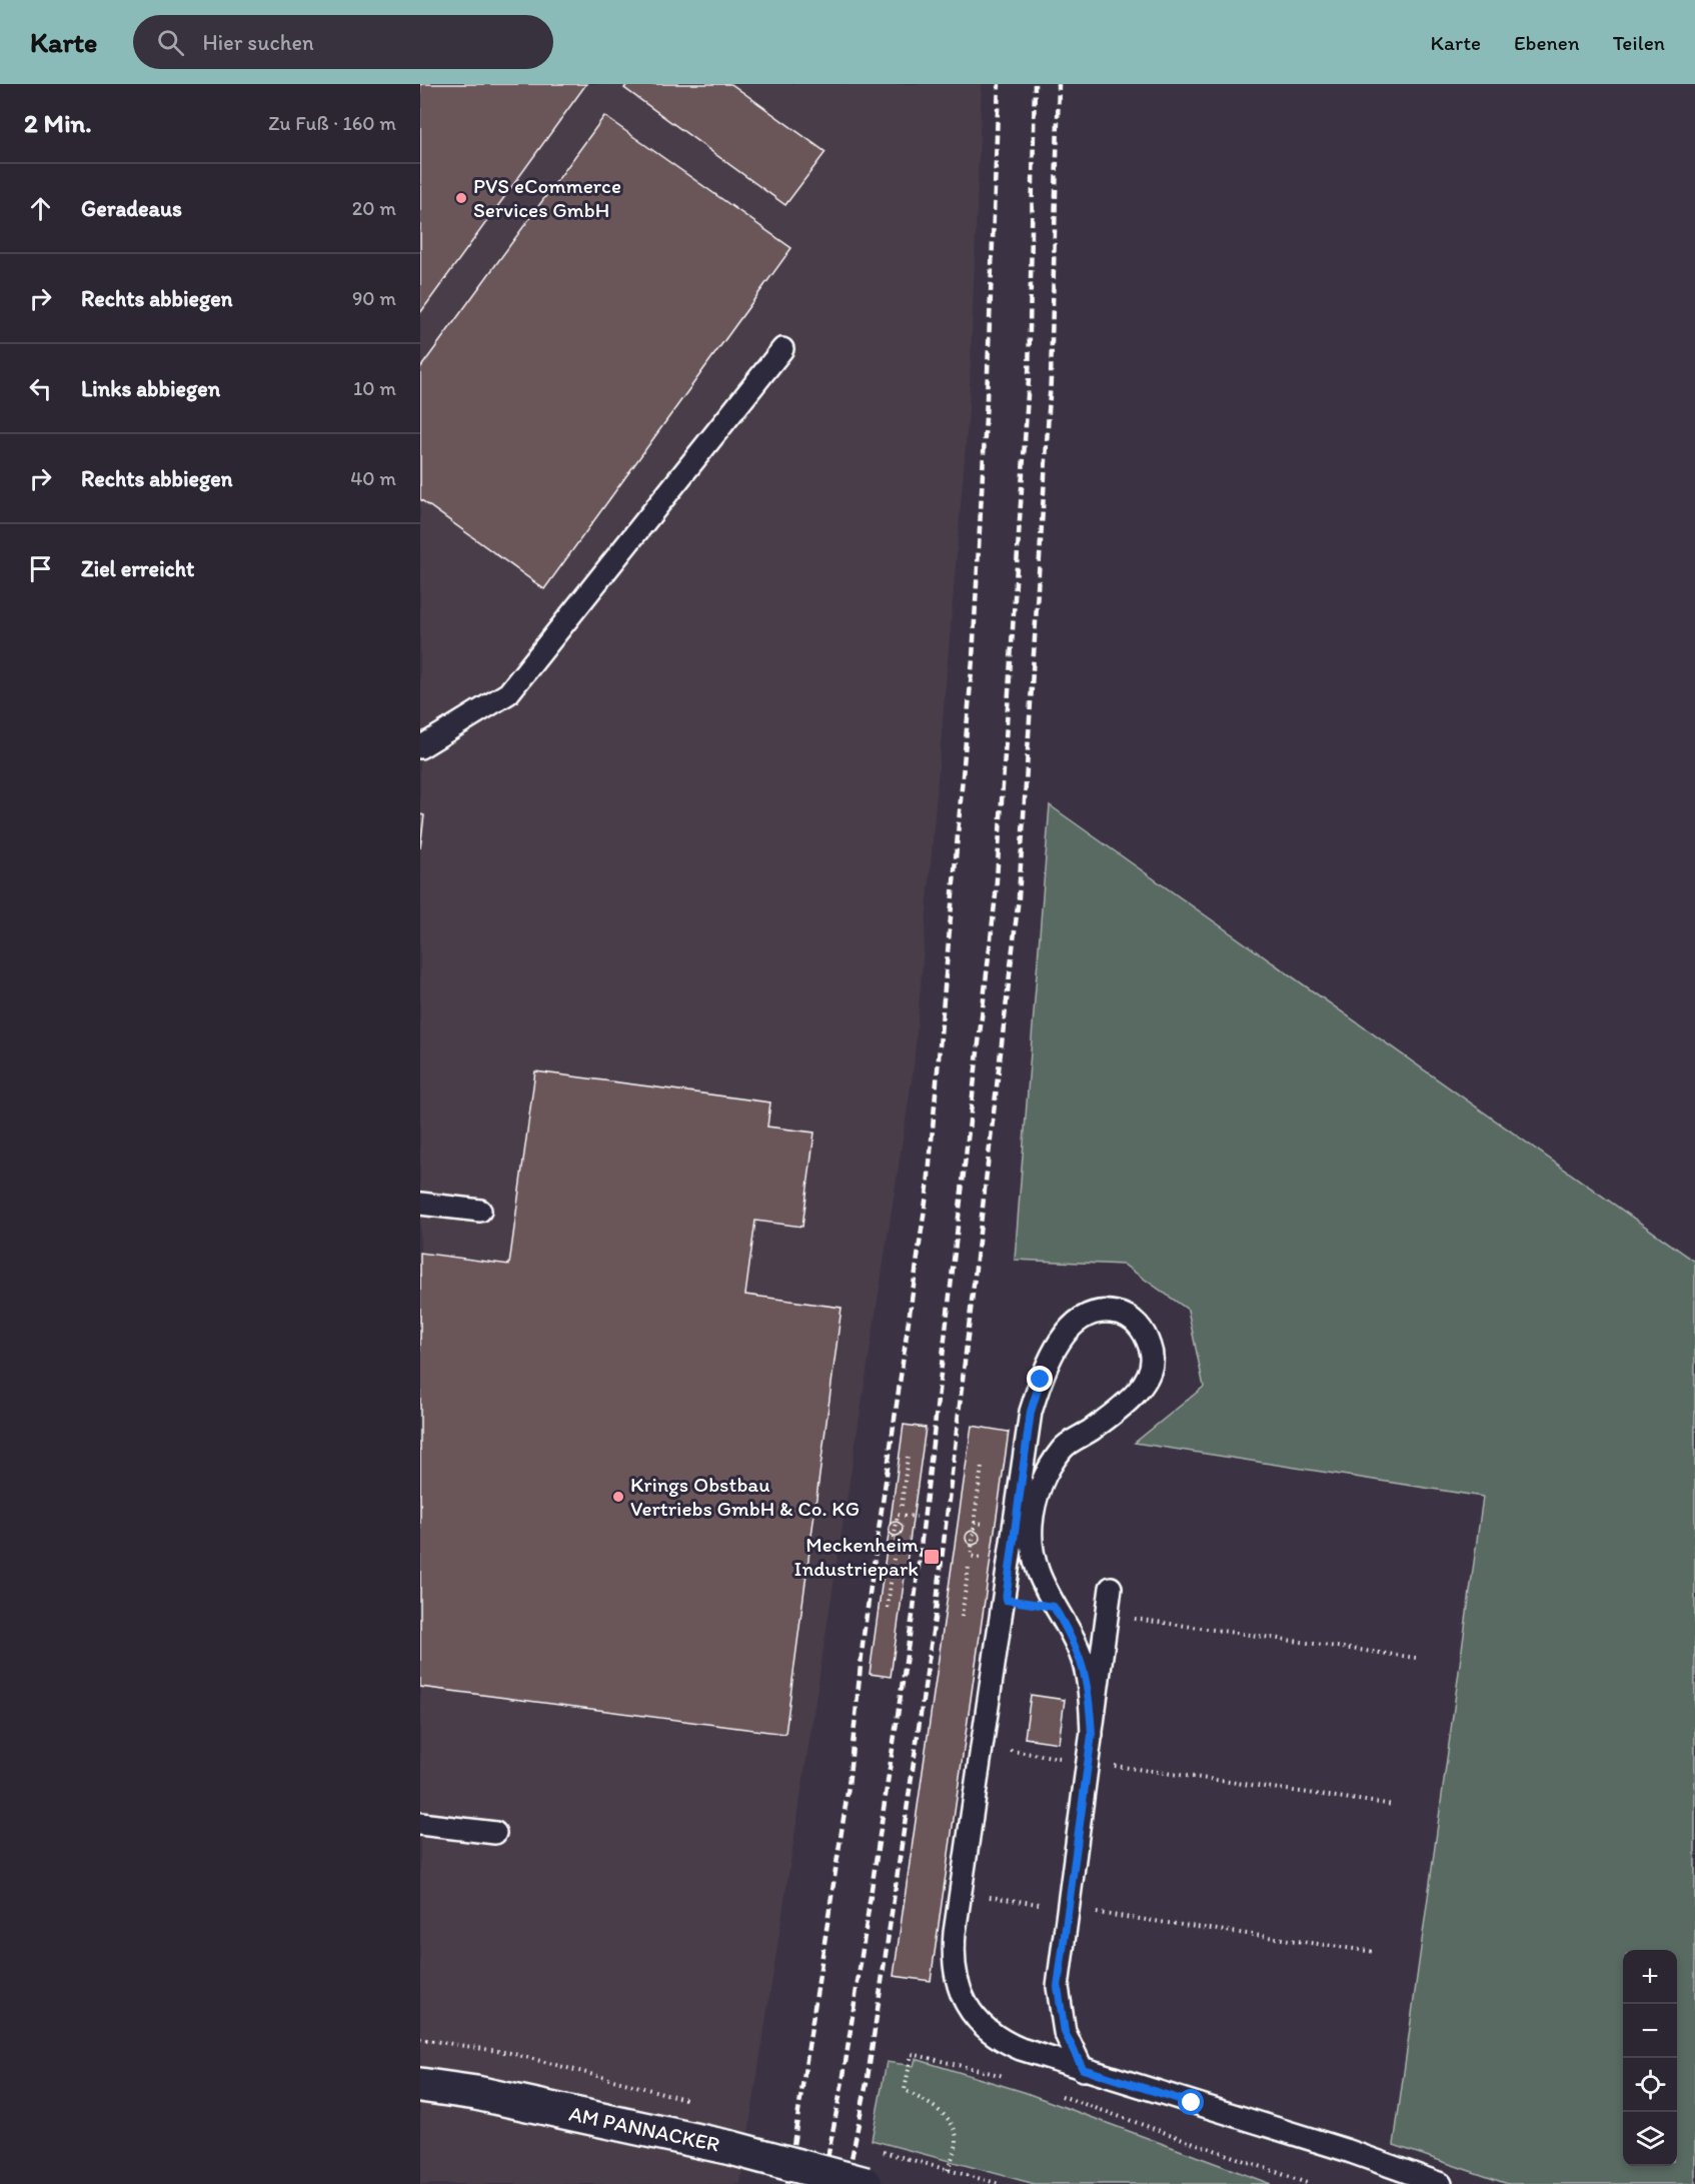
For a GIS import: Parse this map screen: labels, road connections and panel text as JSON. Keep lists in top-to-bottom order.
{
  "streets": {
    "main road": ["AM PANNACKER"]
  },
  "places": {
    "other": ["PVS eCommerce Services GmbH", "Krings Obstbau Vertriebs GmbH & Co. KG"],
    "transit": ["Meckenheim Industriepark"]
  },
  "page": {
    "header": "Karte",
    "search": "Hier suchen",
    "nav": ["Karte", "Ebenen", "Teilen"],
    "heading": ["2 Min.", "Zu Fuß · 160 m"],
    "list": [
      ["Geradeaus", "20 m"],
      ["Rechts abbiegen", "90 m"],
      ["Links abbiegen", "10 m"],
      ["Rechts abbiegen", "40 m"],
      "Ziel erreicht"
    ],
    "map_buttons": ["+", "−"]
  }
}
